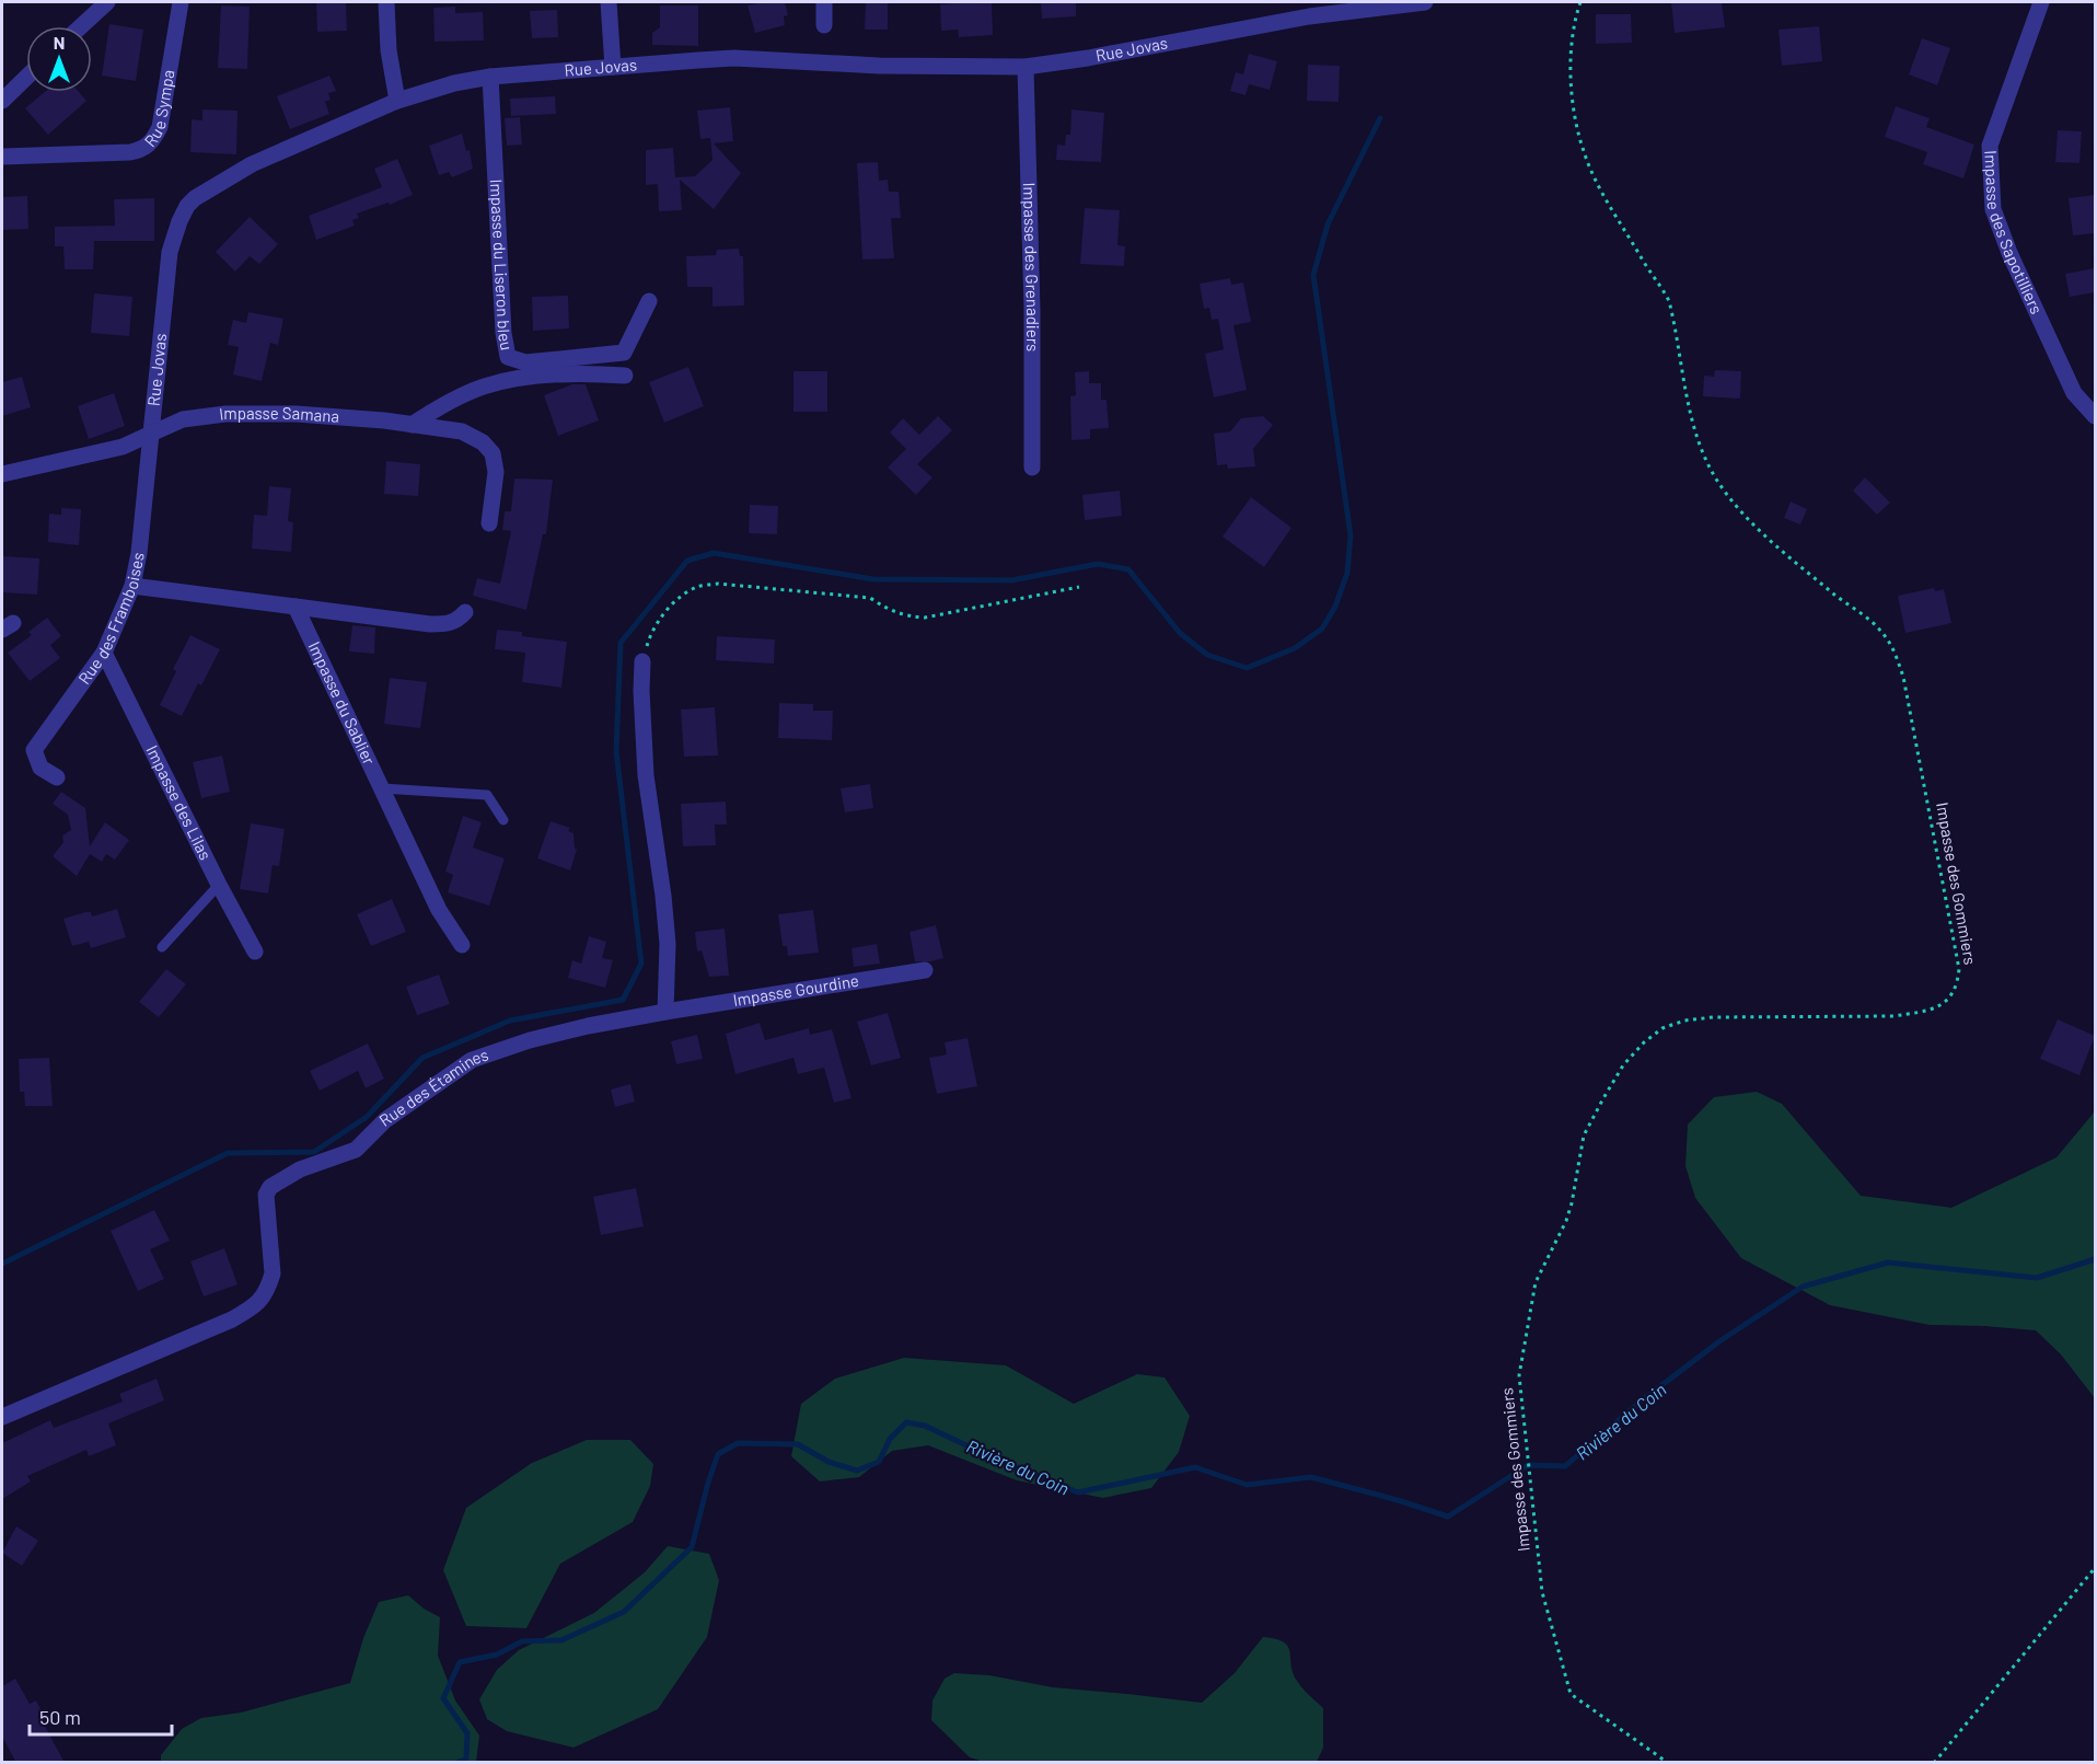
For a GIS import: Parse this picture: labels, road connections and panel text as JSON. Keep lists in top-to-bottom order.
{
  "streets": {
    "street": [
      "Rue Jovas",
      "Rue Sympa",
      "Impasse des Sapotilliers",
      "Impasse du Liseron bleu",
      "Impasse des Grenadiers",
      "Impasse Samana",
      "Rue des Framboises",
      "Impasse du Sablier",
      "Impasse des Lilas",
      "Impasse Gourdine",
      "Rue des Étamines"
    ],
    "path": ["Impasse des Gommiers"]
  },
  "crossings": [
    ["Rue Jovas", "Impasse du Liseron bleu"],
    ["Rue Jovas", "Impasse des Grenadiers"],
    ["Rue Jovas", "Impasse Samana"],
    ["Rue Jovas", "Rue des Framboises"],
    ["Impasse Samana", "Rue des Framboises"],
    ["Rue des Framboises", "Impasse des Lilas"],
    ["Impasse Gourdine", "Rue des Étamines"]
  ],
  "water": ["Rivière du Coin"],
  "scale_bar": "50 m",
  "north": "top"
}
